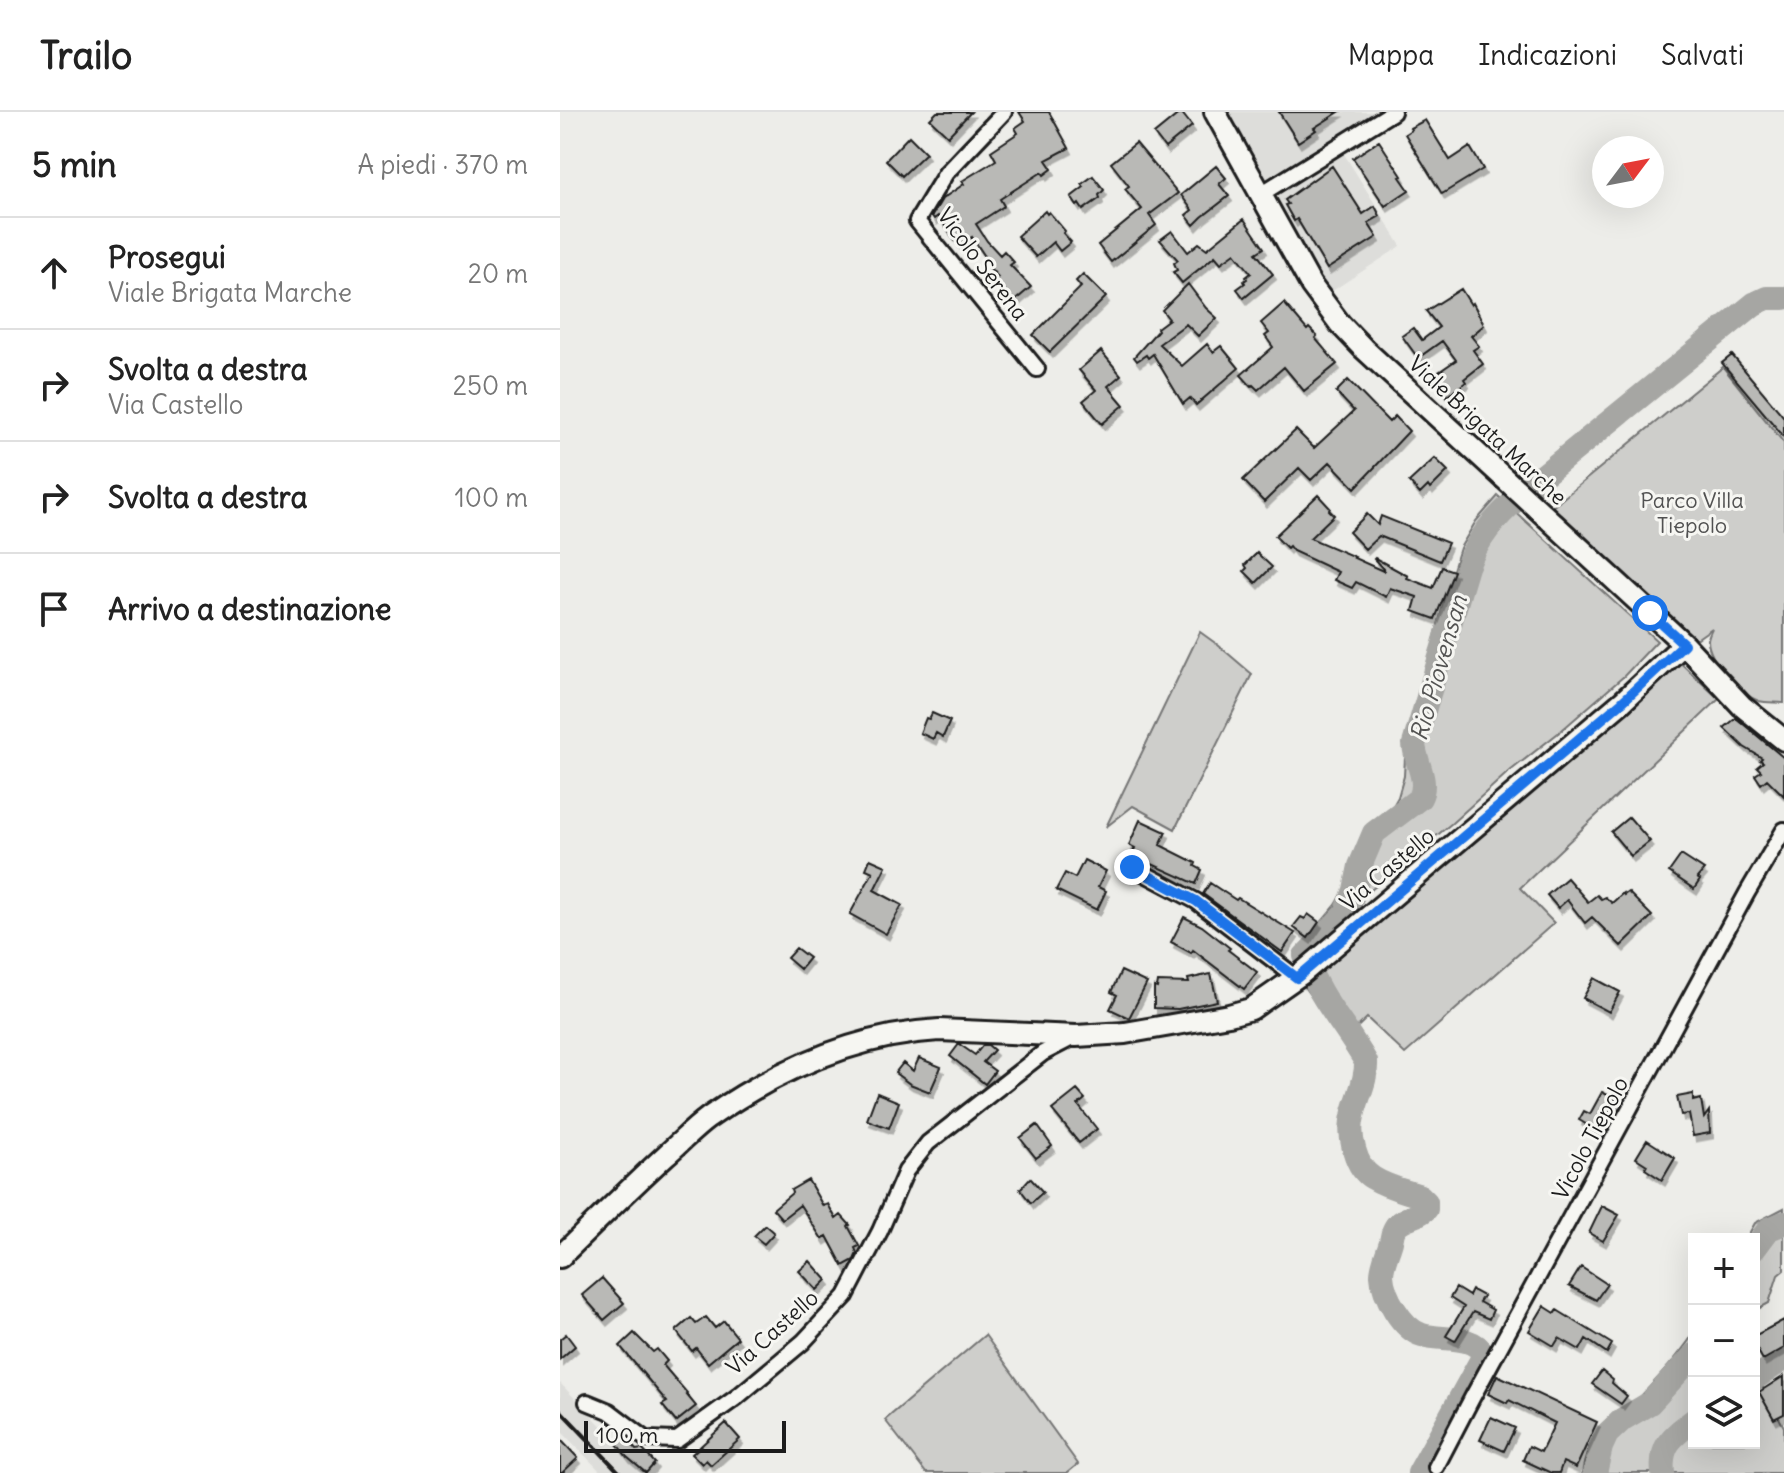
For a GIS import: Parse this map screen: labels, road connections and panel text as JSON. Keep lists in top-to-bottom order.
{
  "streets": {
    "street": [
      "Vicolo Serena",
      "Viale Brigata Marche",
      "Via Castello",
      "Vicolo Tiepolo"
    ]
  },
  "crossings": [
    ["Viale Brigata Marche", "Via Castello"]
  ],
  "water": ["Rio Piovensan"],
  "parks": ["Parco Villa Tiepolo"],
  "scale_bar": "100 m",
  "north": "top right",
  "page": {
    "header": "Trailo",
    "nav": ["Mappa", "Indicazioni", "Salvati"],
    "heading": ["5 min", "A piedi · 370 m"],
    "list": [
      ["Prosegui", "Viale Brigata Marche", "20 m"],
      ["Svolta a destra", "Via Castello", "250 m"],
      ["Svolta a destra", "100 m"],
      "Arrivo a destinazione"
    ],
    "map_buttons": ["+", "−"],
    "scale": "100 m"
  }
}
